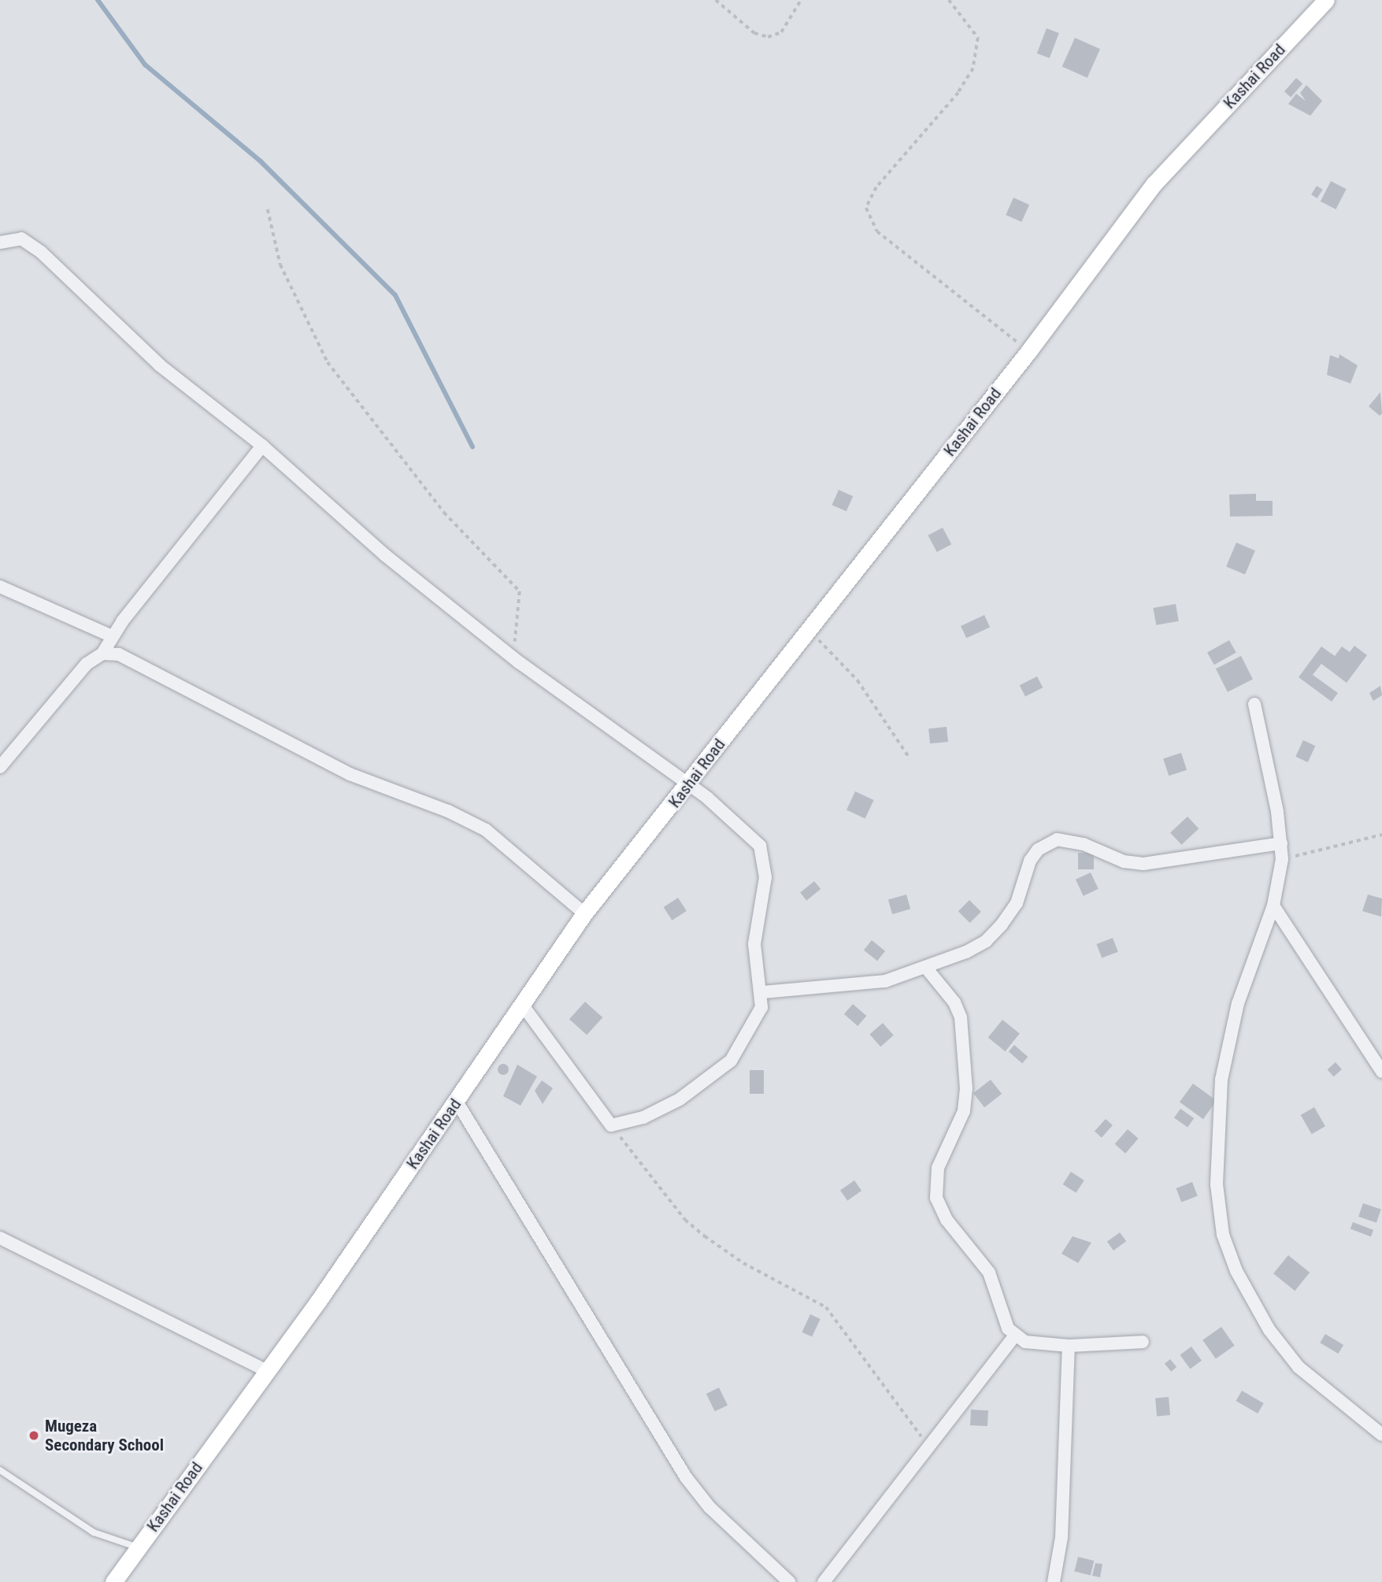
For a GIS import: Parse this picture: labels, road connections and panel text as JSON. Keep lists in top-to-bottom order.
{
  "streets": {
    "street": ["Kashai Road"]
  },
  "places": ["Mugeza Secondary School"]
}
